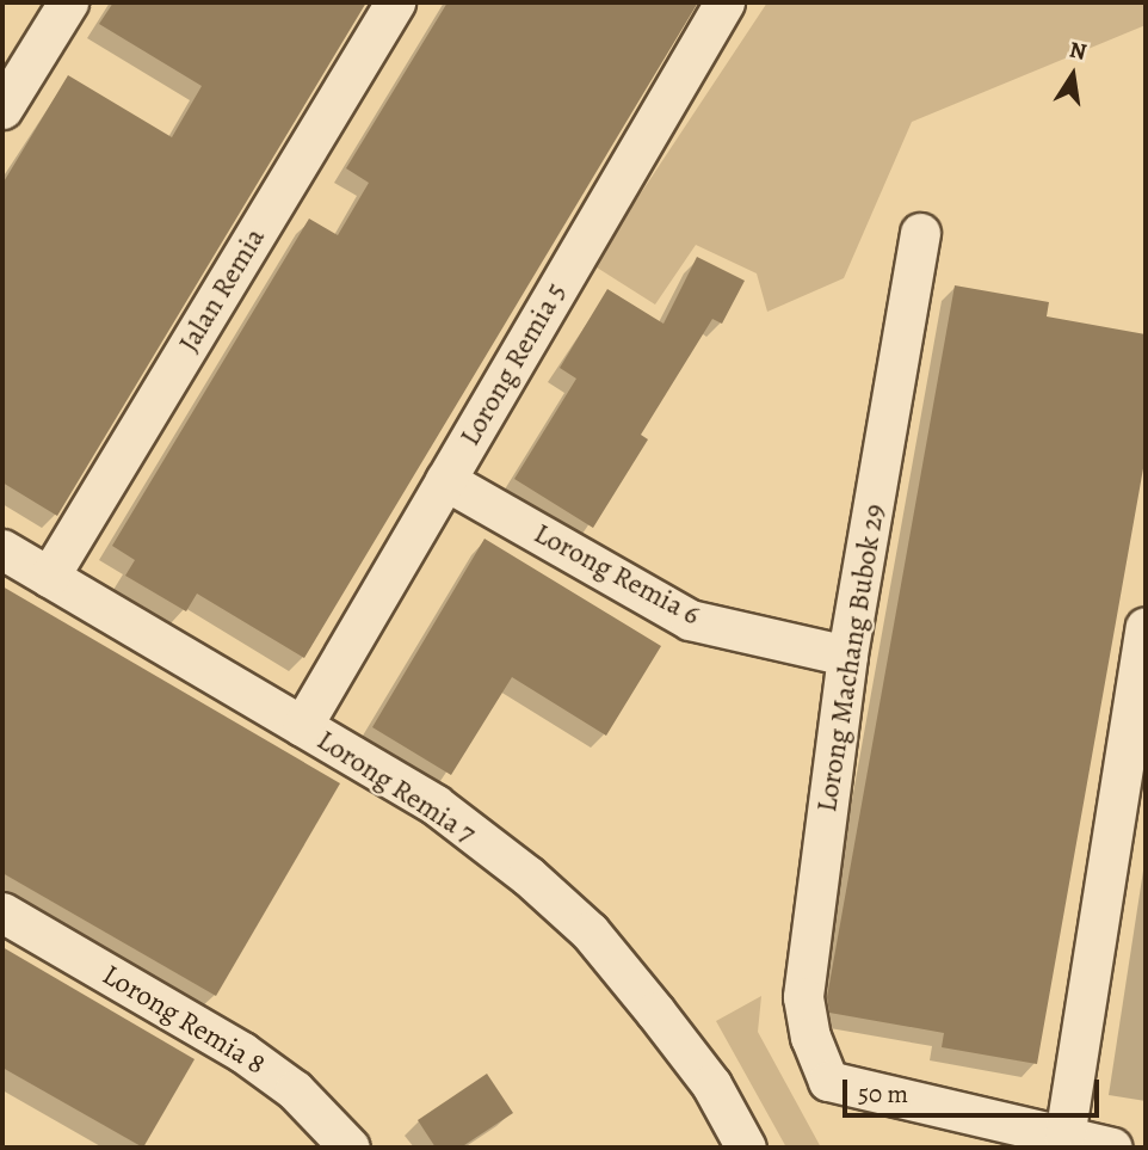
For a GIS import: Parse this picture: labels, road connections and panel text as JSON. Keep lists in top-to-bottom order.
{
  "streets": {
    "street": [
      "Jalan Remia",
      "Lorong Remia 5",
      "Lorong Remia 6",
      "Lorong Machang Bubok 29",
      "Lorong Remia 7",
      "Lorong Remia 8"
    ]
  },
  "crossings": [
    ["Jalan Remia", "Lorong Remia 7"],
    ["Lorong Remia 5", "Lorong Remia 6"],
    ["Lorong Remia 5", "Lorong Remia 7"],
    ["Lorong Remia 6", "Lorong Machang Bubok 29"]
  ],
  "scale_bar": "50 m",
  "north": "top"
}
